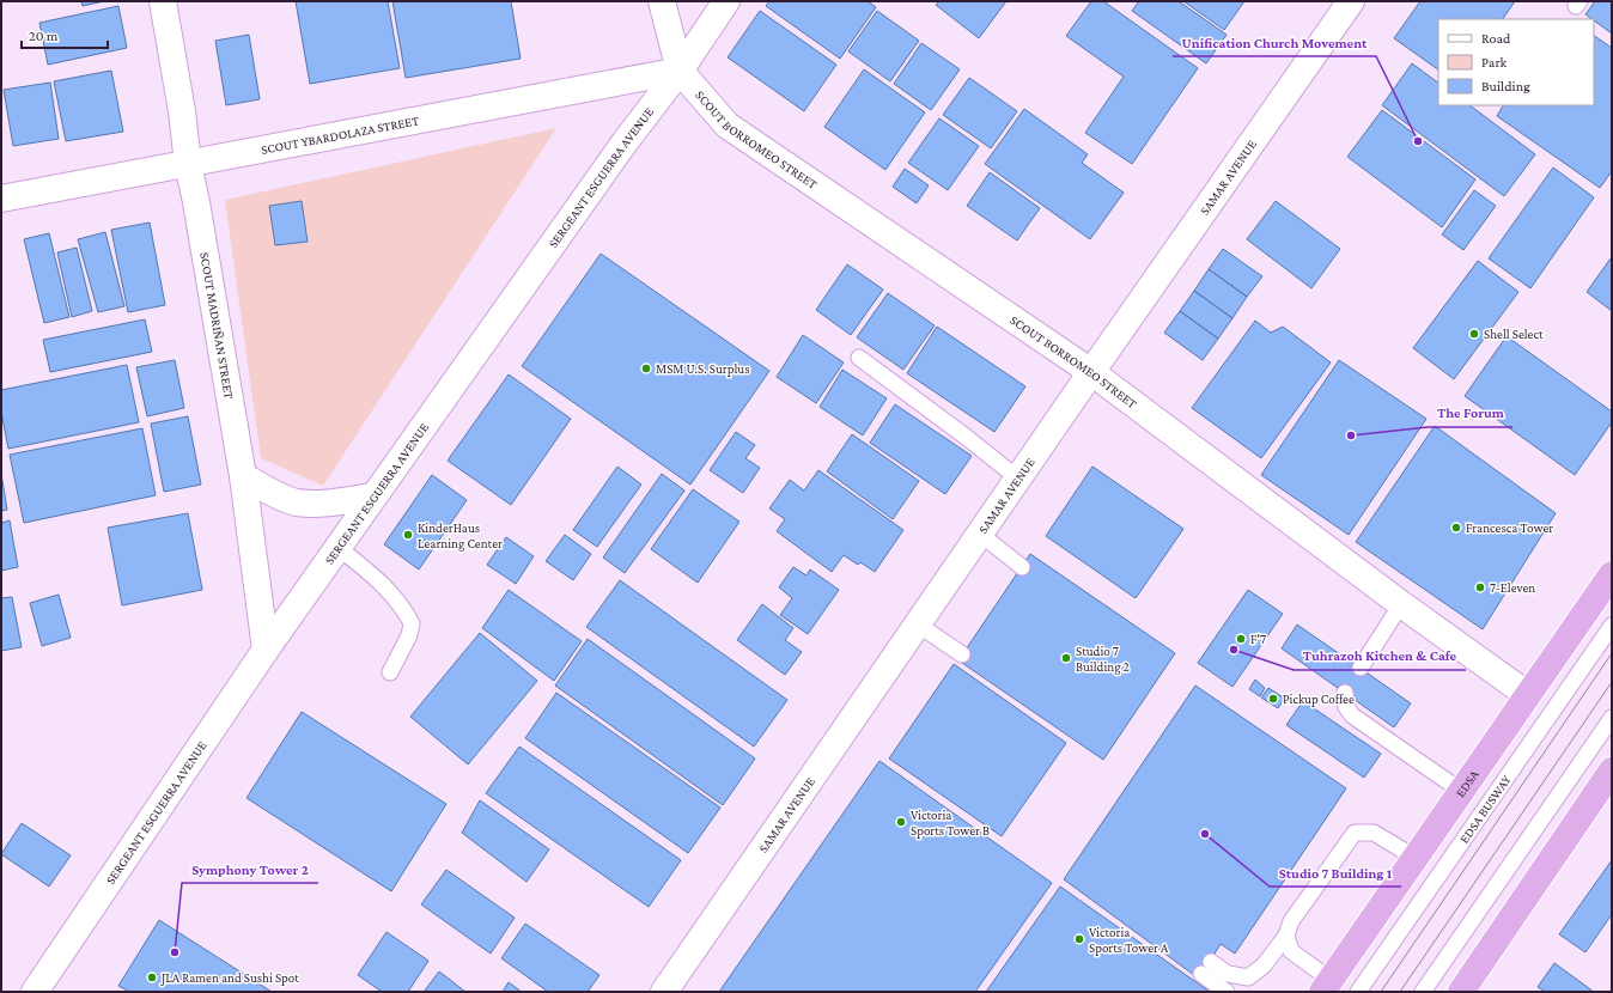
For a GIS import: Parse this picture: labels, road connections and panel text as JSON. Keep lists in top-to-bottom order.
{
  "streets": {
    "highway": ["EDSA"],
    "street": [
      "SCOUT YBARDOLAZA STREET",
      "SCOUT BORROMEO STREET",
      "SERGEANT ESGUERRA AVENUE",
      "SAMAR AVENUE",
      "SCOUT MADRIÑAN STREET"
    ],
    "lane": ["EDSA BUSWAY"]
  },
  "crossings": [
    ["SCOUT YBARDOLAZA STREET", "SCOUT BORROMEO STREET"],
    ["SCOUT YBARDOLAZA STREET", "SERGEANT ESGUERRA AVENUE"],
    ["SCOUT YBARDOLAZA STREET", "SCOUT MADRIÑAN STREET"],
    ["SCOUT BORROMEO STREET", "SERGEANT ESGUERRA AVENUE"],
    ["SCOUT BORROMEO STREET", "SAMAR AVENUE"],
    ["SCOUT BORROMEO STREET", "EDSA"],
    ["SERGEANT ESGUERRA AVENUE", "SCOUT MADRIÑAN STREET"]
  ],
  "places": [
    "Unification Church Movement",
    "Shell Select",
    "MSM U.S. Surplus",
    "The Forum",
    "Francesca Tower",
    "KinderHaus Learning Center",
    "7-Eleven",
    "F'7",
    "Tuhrazoh Kitchen & Cafe",
    "Studio 7 Building 2",
    "Pickup Coffee",
    "Victoria Sports Tower B",
    "Studio 7 Building 1",
    "Victoria Sports Tower A",
    "Symphony Tower 2",
    "JLA Ramen and Sushi Spot"
  ],
  "legend": ["Road", "Park", "Building"],
  "scale_bar": "20 m"
}
